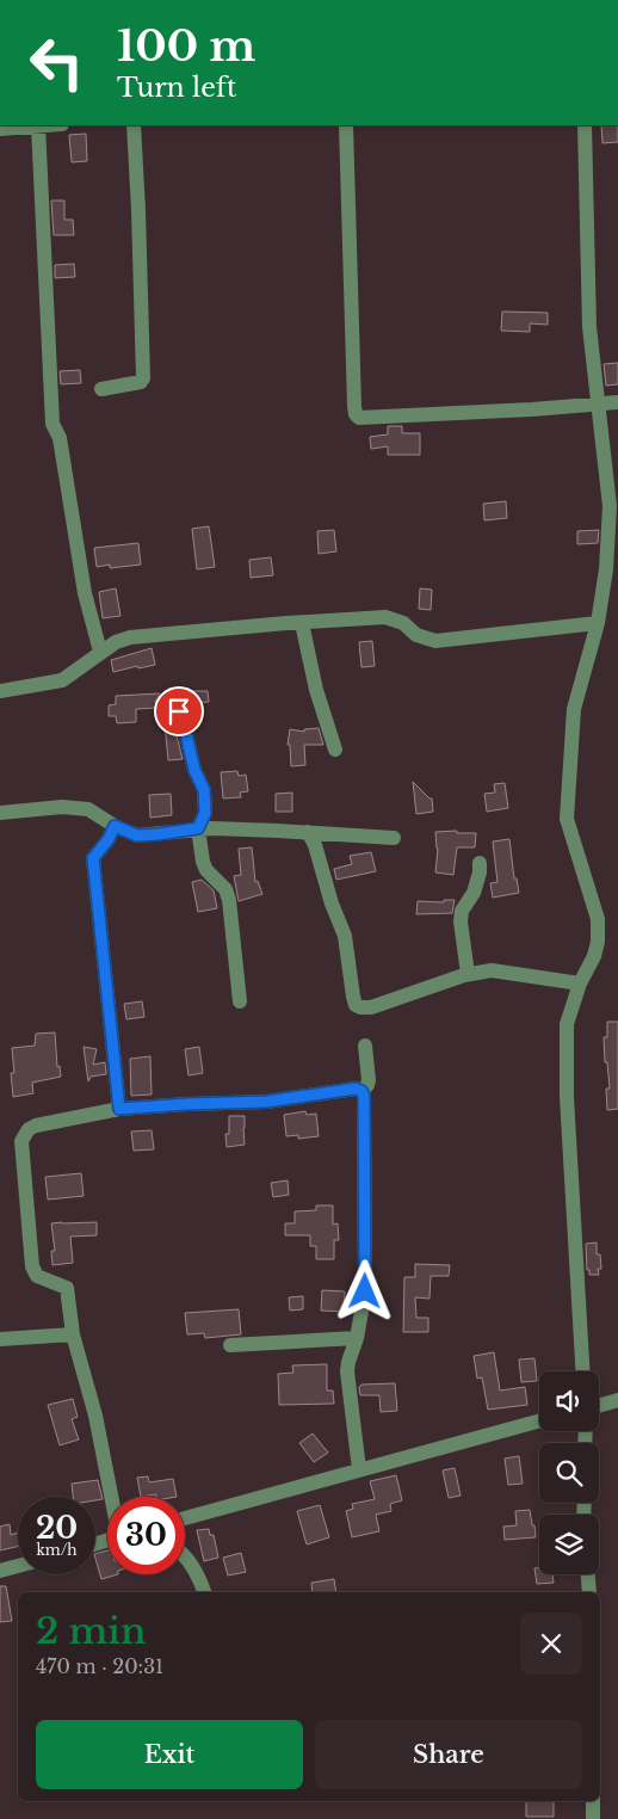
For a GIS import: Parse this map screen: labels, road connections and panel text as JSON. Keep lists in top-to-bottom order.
{
  "page": {
    "turn": ["100 m", "Turn left"],
    "speed": "20 km/h",
    "limit": "30",
    "heading": ["2 min", "470 m · 20:31"],
    "buttons": ["Exit", "Share"]
  }
}
